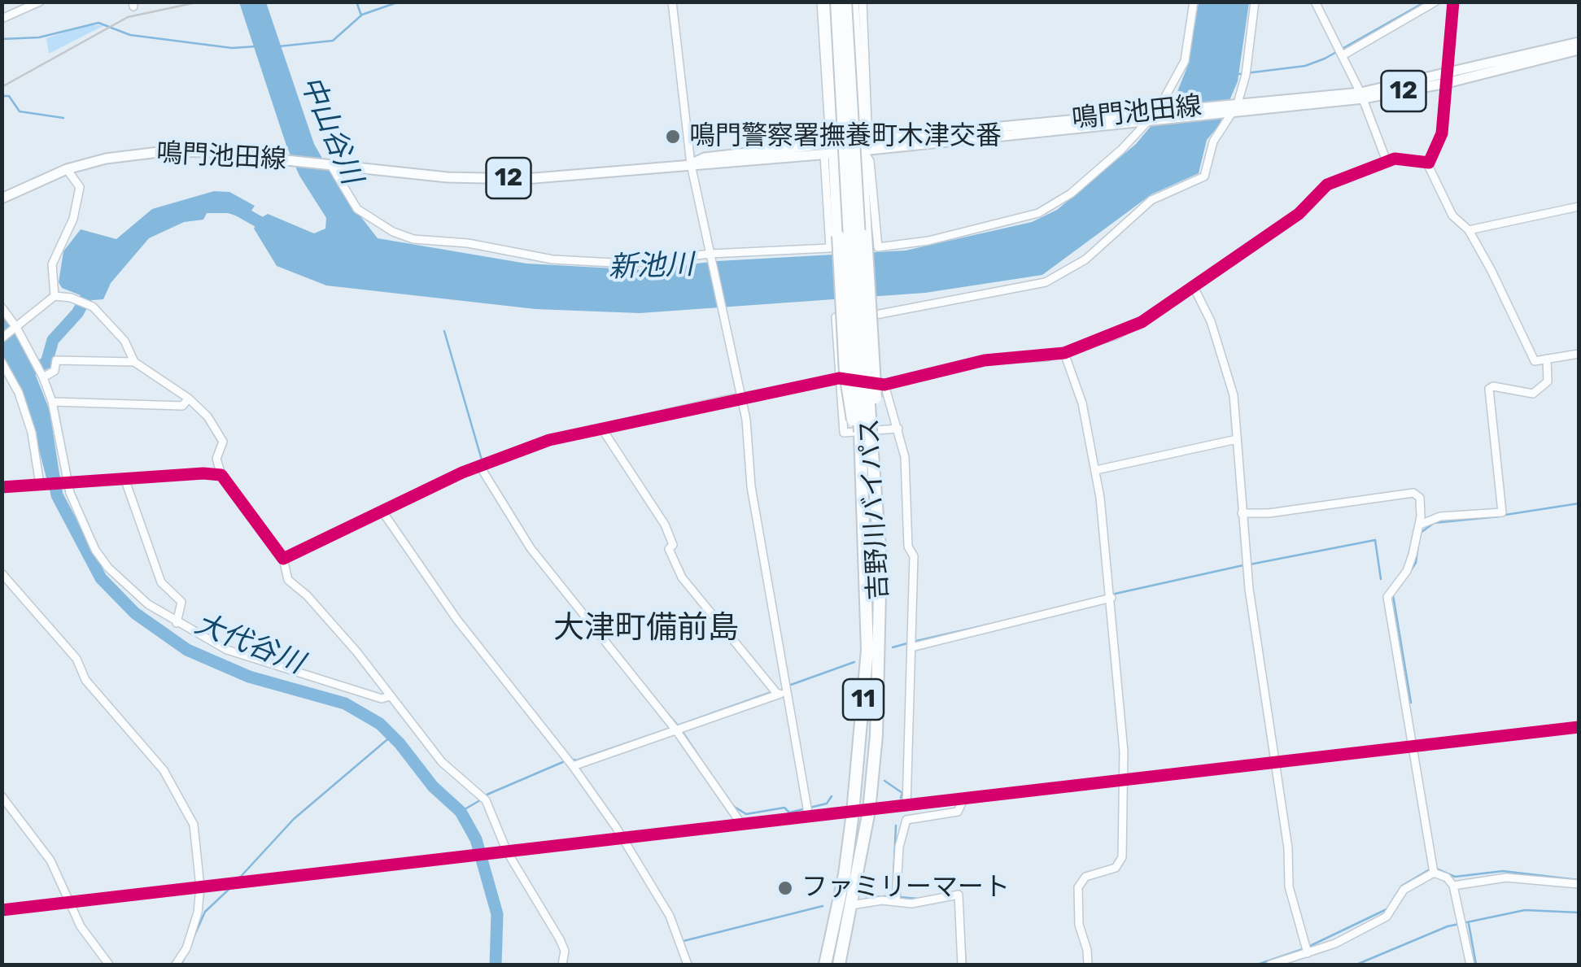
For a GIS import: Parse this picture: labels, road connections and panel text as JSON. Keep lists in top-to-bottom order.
{
  "streets": {
    "highway": ["吉野川バイパス", "11"],
    "main road": ["12", "鳴門池田線"]
  },
  "crossings": [
    ["鳴門池田線", "11"],
    ["吉野川バイパス", "11"]
  ],
  "districts": ["大津町備前島"],
  "water": ["中山谷川", "新池川", "大代谷川"],
  "places": ["鳴門警察署撫養町木津交番", "ファミリーマート"]
}
